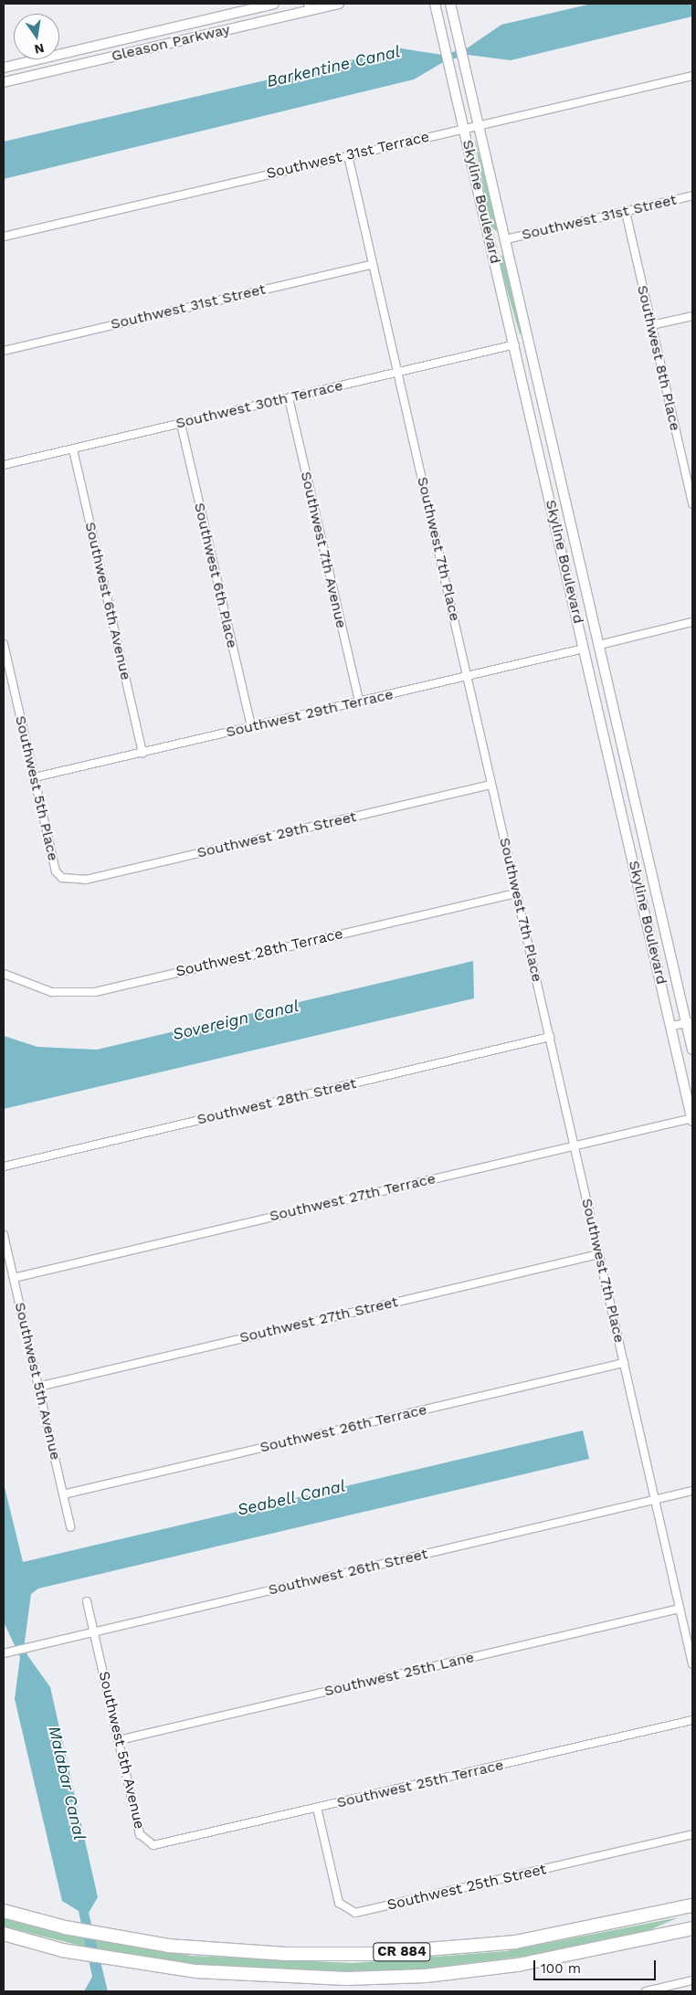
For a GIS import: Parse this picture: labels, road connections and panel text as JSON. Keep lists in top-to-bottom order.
{
  "streets": {
    "highway": ["CR 884"],
    "street": [
      "Gleason Parkway",
      "Southwest 31st Terrace",
      "Skyline Boulevard",
      "Southwest 31st Street",
      "Southwest 8th Place",
      "Southwest 30th Terrace",
      "Southwest 7th Place",
      "Southwest 7th Avenue",
      "Southwest 6th Place",
      "Southwest 6th Avenue",
      "Southwest 29th Terrace",
      "Southwest 5th Place",
      "Southwest 29th Street",
      "Southwest 28th Terrace",
      "Southwest 28th Street",
      "Southwest 27th Terrace",
      "Southwest 27th Street",
      "Southwest 5th Avenue",
      "Southwest 26th Terrace",
      "Southwest 26th Street",
      "Southwest 25th Lane",
      "Southwest 25th Terrace",
      "Southwest 25th Street"
    ]
  },
  "crossings": [
    ["Southwest 31st Terrace", "Skyline Boulevard"],
    ["Southwest 31st Terrace", "Southwest 7th Place"],
    ["Skyline Boulevard", "Southwest 31st Street"],
    ["Skyline Boulevard", "Southwest 30th Terrace"],
    ["Skyline Boulevard", "Southwest 29th Terrace"],
    ["Skyline Boulevard", "Southwest 27th Terrace"],
    ["Southwest 31st Street", "Southwest 8th Place"],
    ["Southwest 31st Street", "Southwest 7th Place"],
    ["Southwest 30th Terrace", "Southwest 7th Place"],
    ["Southwest 30th Terrace", "Southwest 7th Avenue"],
    ["Southwest 30th Terrace", "Southwest 6th Place"],
    ["Southwest 30th Terrace", "Southwest 6th Avenue"],
    ["Southwest 7th Place", "Southwest 29th Terrace"],
    ["Southwest 7th Place", "Southwest 29th Street"],
    ["Southwest 7th Place", "Southwest 28th Terrace"],
    ["Southwest 7th Place", "Southwest 28th Street"],
    ["Southwest 7th Place", "Southwest 27th Terrace"],
    ["Southwest 7th Place", "Southwest 27th Street"],
    ["Southwest 7th Place", "Southwest 26th Terrace"],
    ["Southwest 7th Place", "Southwest 26th Street"],
    ["Southwest 7th Place", "Southwest 25th Lane"],
    ["Southwest 7th Avenue", "Southwest 29th Terrace"],
    ["Southwest 6th Place", "Southwest 29th Terrace"],
    ["Southwest 6th Avenue", "Southwest 29th Terrace"],
    ["Southwest 29th Terrace", "Southwest 5th Place"],
    ["Southwest 5th Place", "Southwest 29th Street"],
    ["Southwest 27th Terrace", "Southwest 5th Avenue"],
    ["Southwest 27th Street", "Southwest 5th Avenue"],
    ["Southwest 5th Avenue", "Southwest 26th Terrace"],
    ["Southwest 5th Avenue", "Southwest 26th Street"],
    ["Southwest 5th Avenue", "Southwest 25th Lane"],
    ["Southwest 5th Avenue", "Southwest 25th Terrace"],
    ["Southwest 25th Terrace", "Southwest 25th Street"]
  ],
  "water": [
    "Barkentine Canal",
    "Sovereign Canal",
    "Seabell Canal",
    "Malabar Canal"
  ],
  "scale_bar": "100 m",
  "north": "bottom"
}
